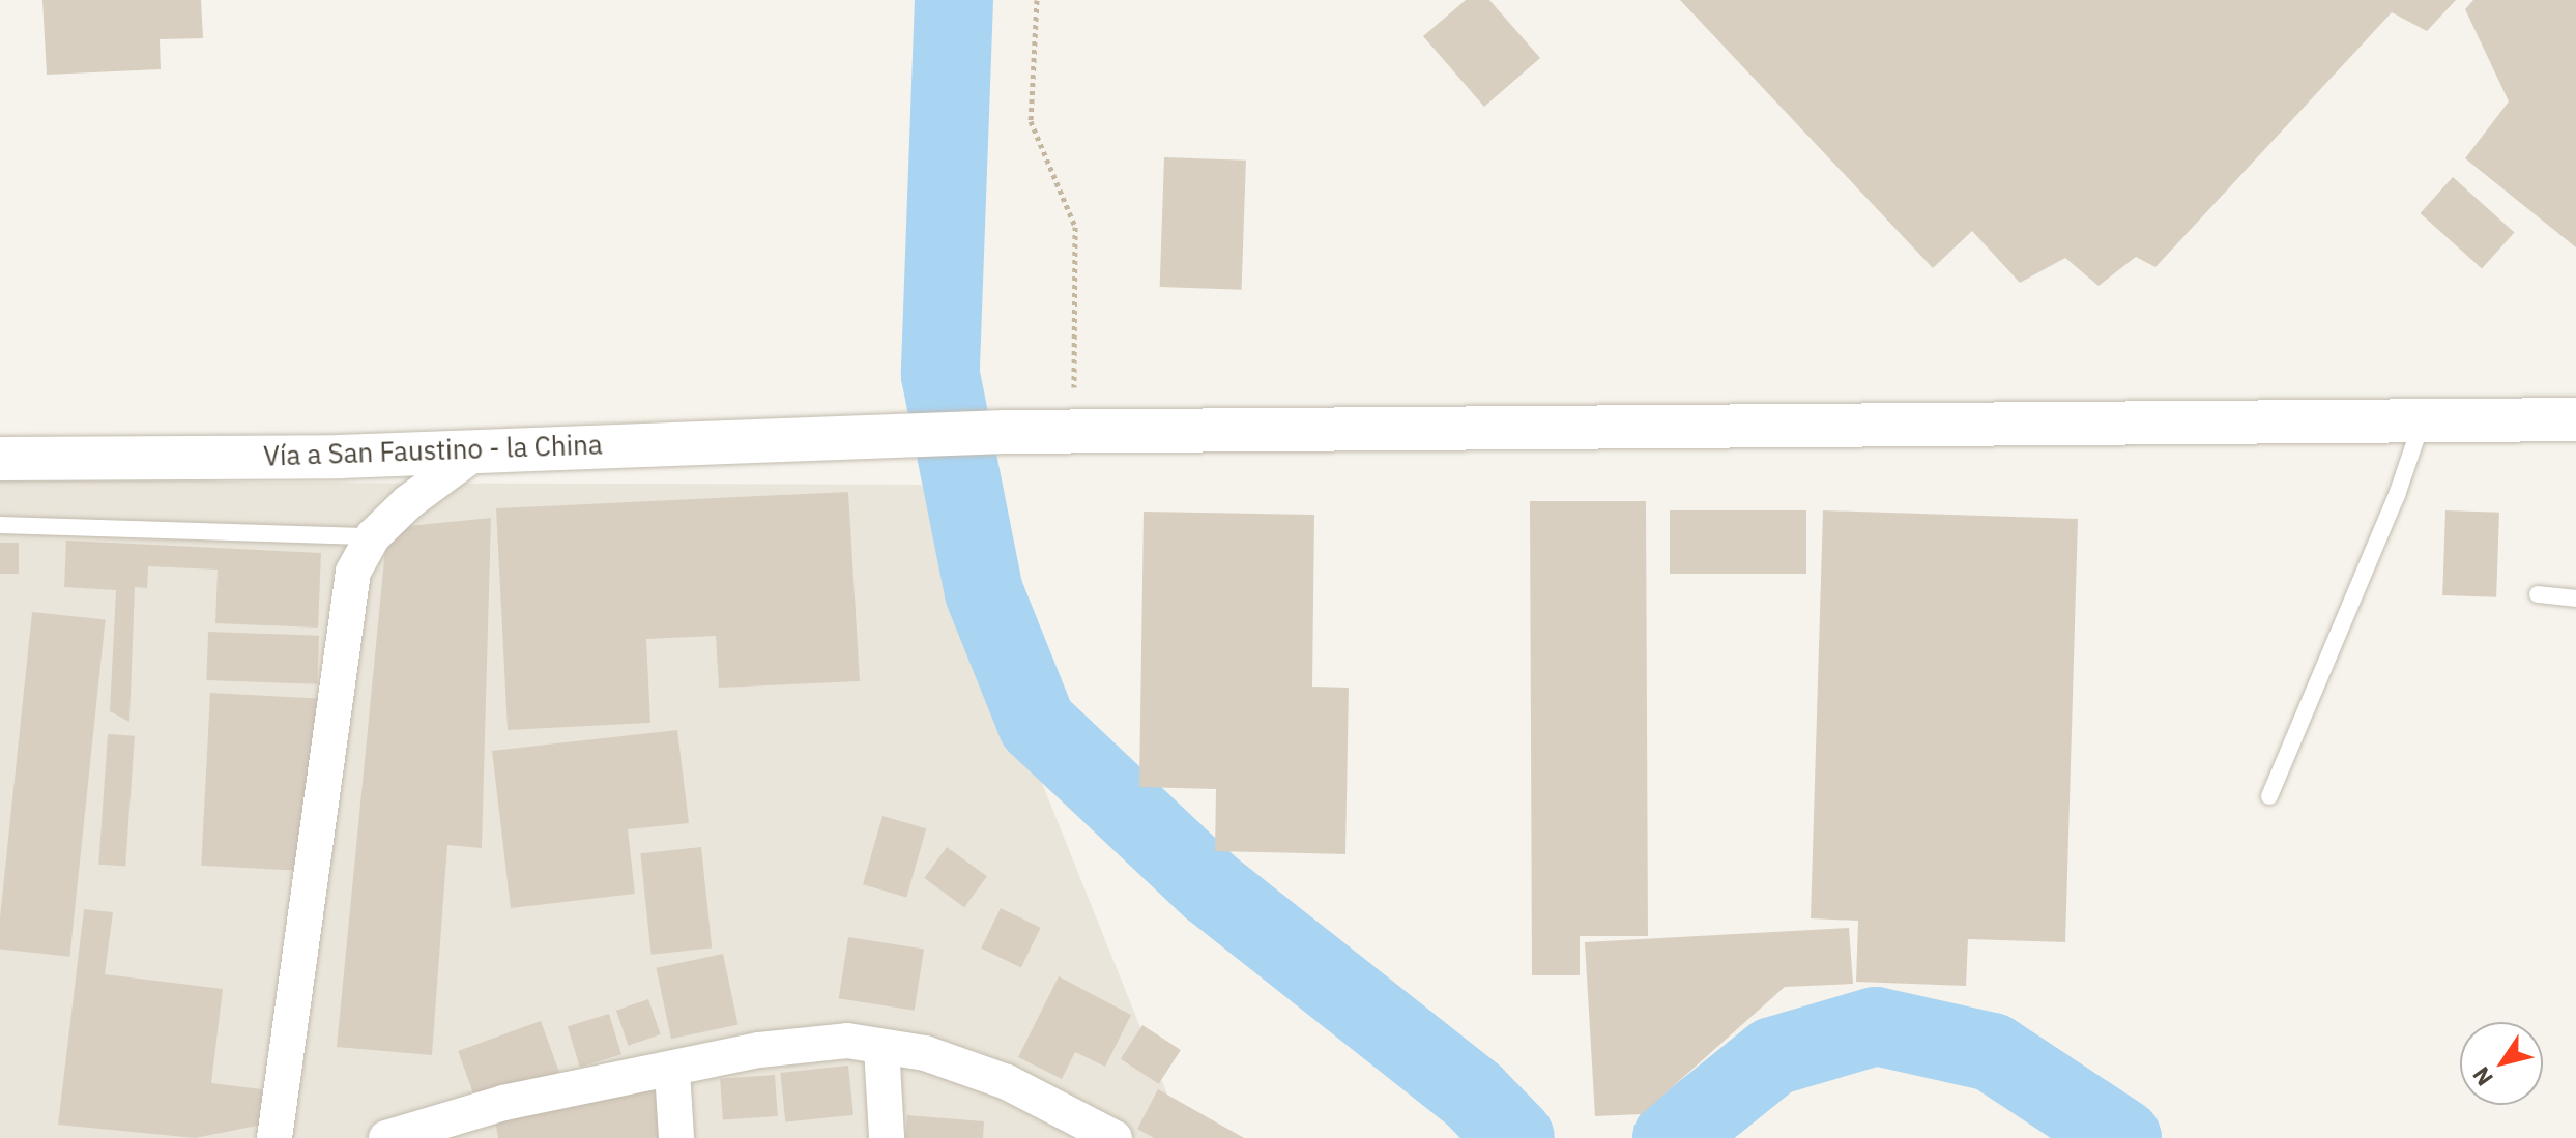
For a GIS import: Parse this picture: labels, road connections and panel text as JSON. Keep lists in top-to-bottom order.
{
  "streets": {
    "street": ["Vía a San Faustino - la China"]
  },
  "north": "bottom left"
}
